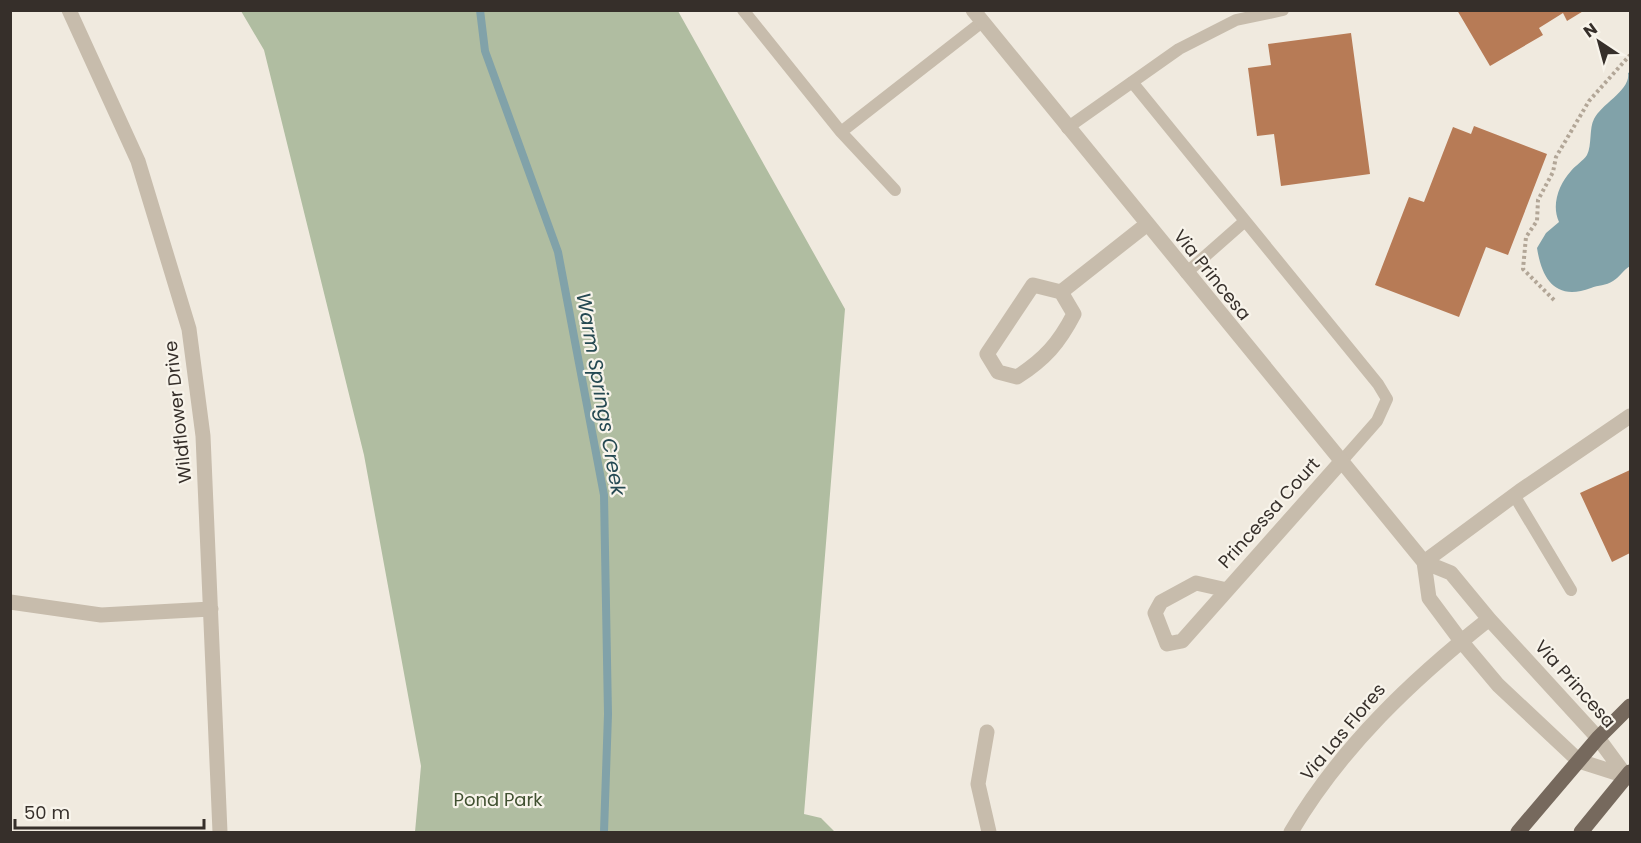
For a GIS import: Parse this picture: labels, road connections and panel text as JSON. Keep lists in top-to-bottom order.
{
  "streets": {
    "street": [
      "Via Princesa",
      "Wildflower Drive",
      "Princessa Court",
      "Via Las Flores"
    ]
  },
  "crossings": [
    ["Via Princesa", "Princessa Court"],
    ["Via Princesa", "Via Las Flores"]
  ],
  "water": ["Warm Springs Creek"],
  "parks": ["Pond Park"],
  "scale_bar": "50 m",
  "north": "top left"
}
